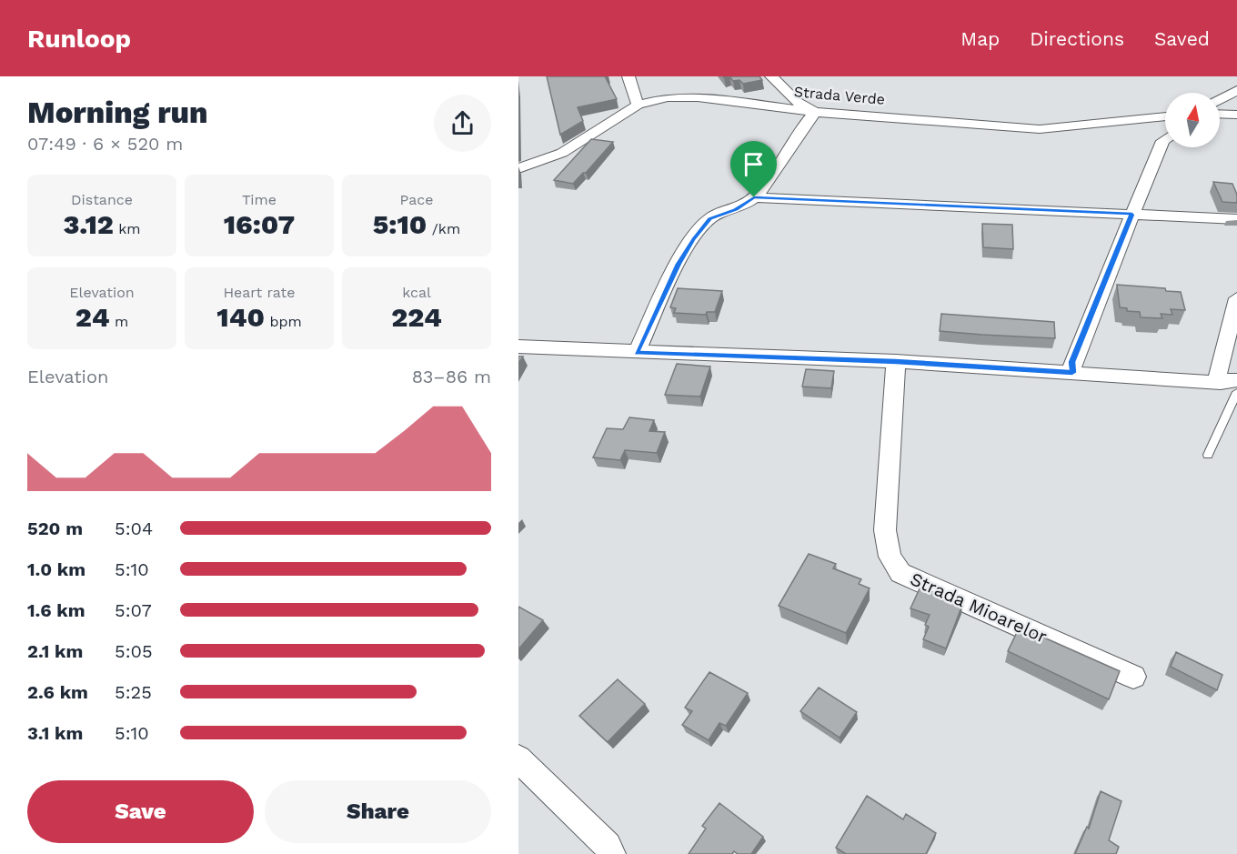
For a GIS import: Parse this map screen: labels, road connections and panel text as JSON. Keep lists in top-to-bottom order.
{
  "streets": {
    "street": ["Strada Verde", "Strada Mioarelor"]
  },
  "north": "top",
  "page": {
    "header": "Runloop",
    "nav": ["Map", "Directions", "Saved"],
    "heading": ["Morning run", "07:49 · 6 × 520 m"],
    "stats": [
      ["Distance", "3.12 km"],
      ["Time", "16:07"],
      ["Pace", "5:10 /km"],
      ["Elevation", "24 m"],
      ["Heart rate", "140 bpm"],
      ["kcal", "224"]
    ],
    "chart": ["Elevation", "83–86 m"],
    "list": [
      {
        "name": "520 m",
        "note": "5:04"
      },
      {
        "name": "1.0 km",
        "note": "5:10"
      },
      {
        "name": "1.6 km",
        "note": "5:07"
      },
      {
        "name": "2.1 km",
        "note": "5:05"
      },
      {
        "name": "2.6 km",
        "note": "5:25"
      },
      {
        "name": "3.1 km",
        "note": "5:10"
      }
    ],
    "buttons": ["Save", "Share"]
  }
}
